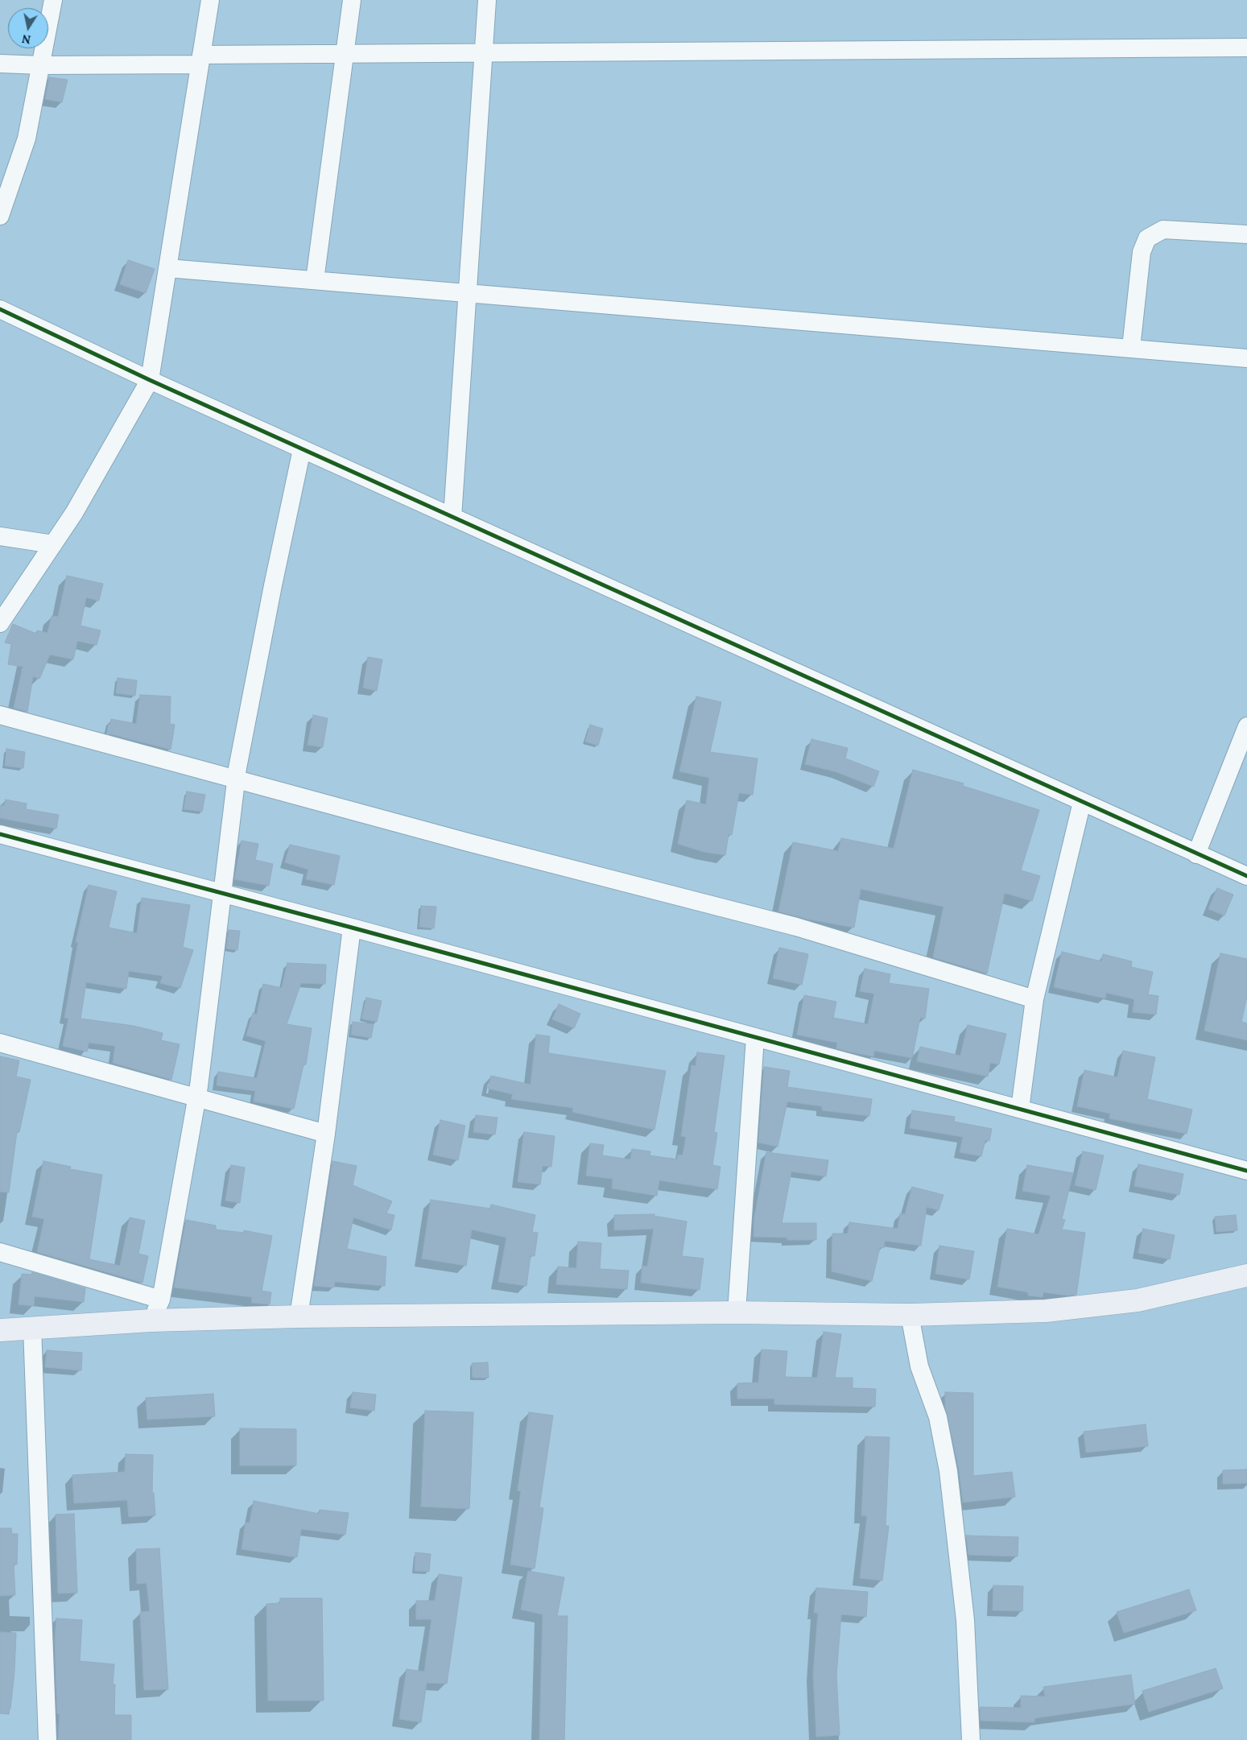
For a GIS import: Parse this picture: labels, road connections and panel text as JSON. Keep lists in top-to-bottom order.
{
  "north": "bottom"
}
